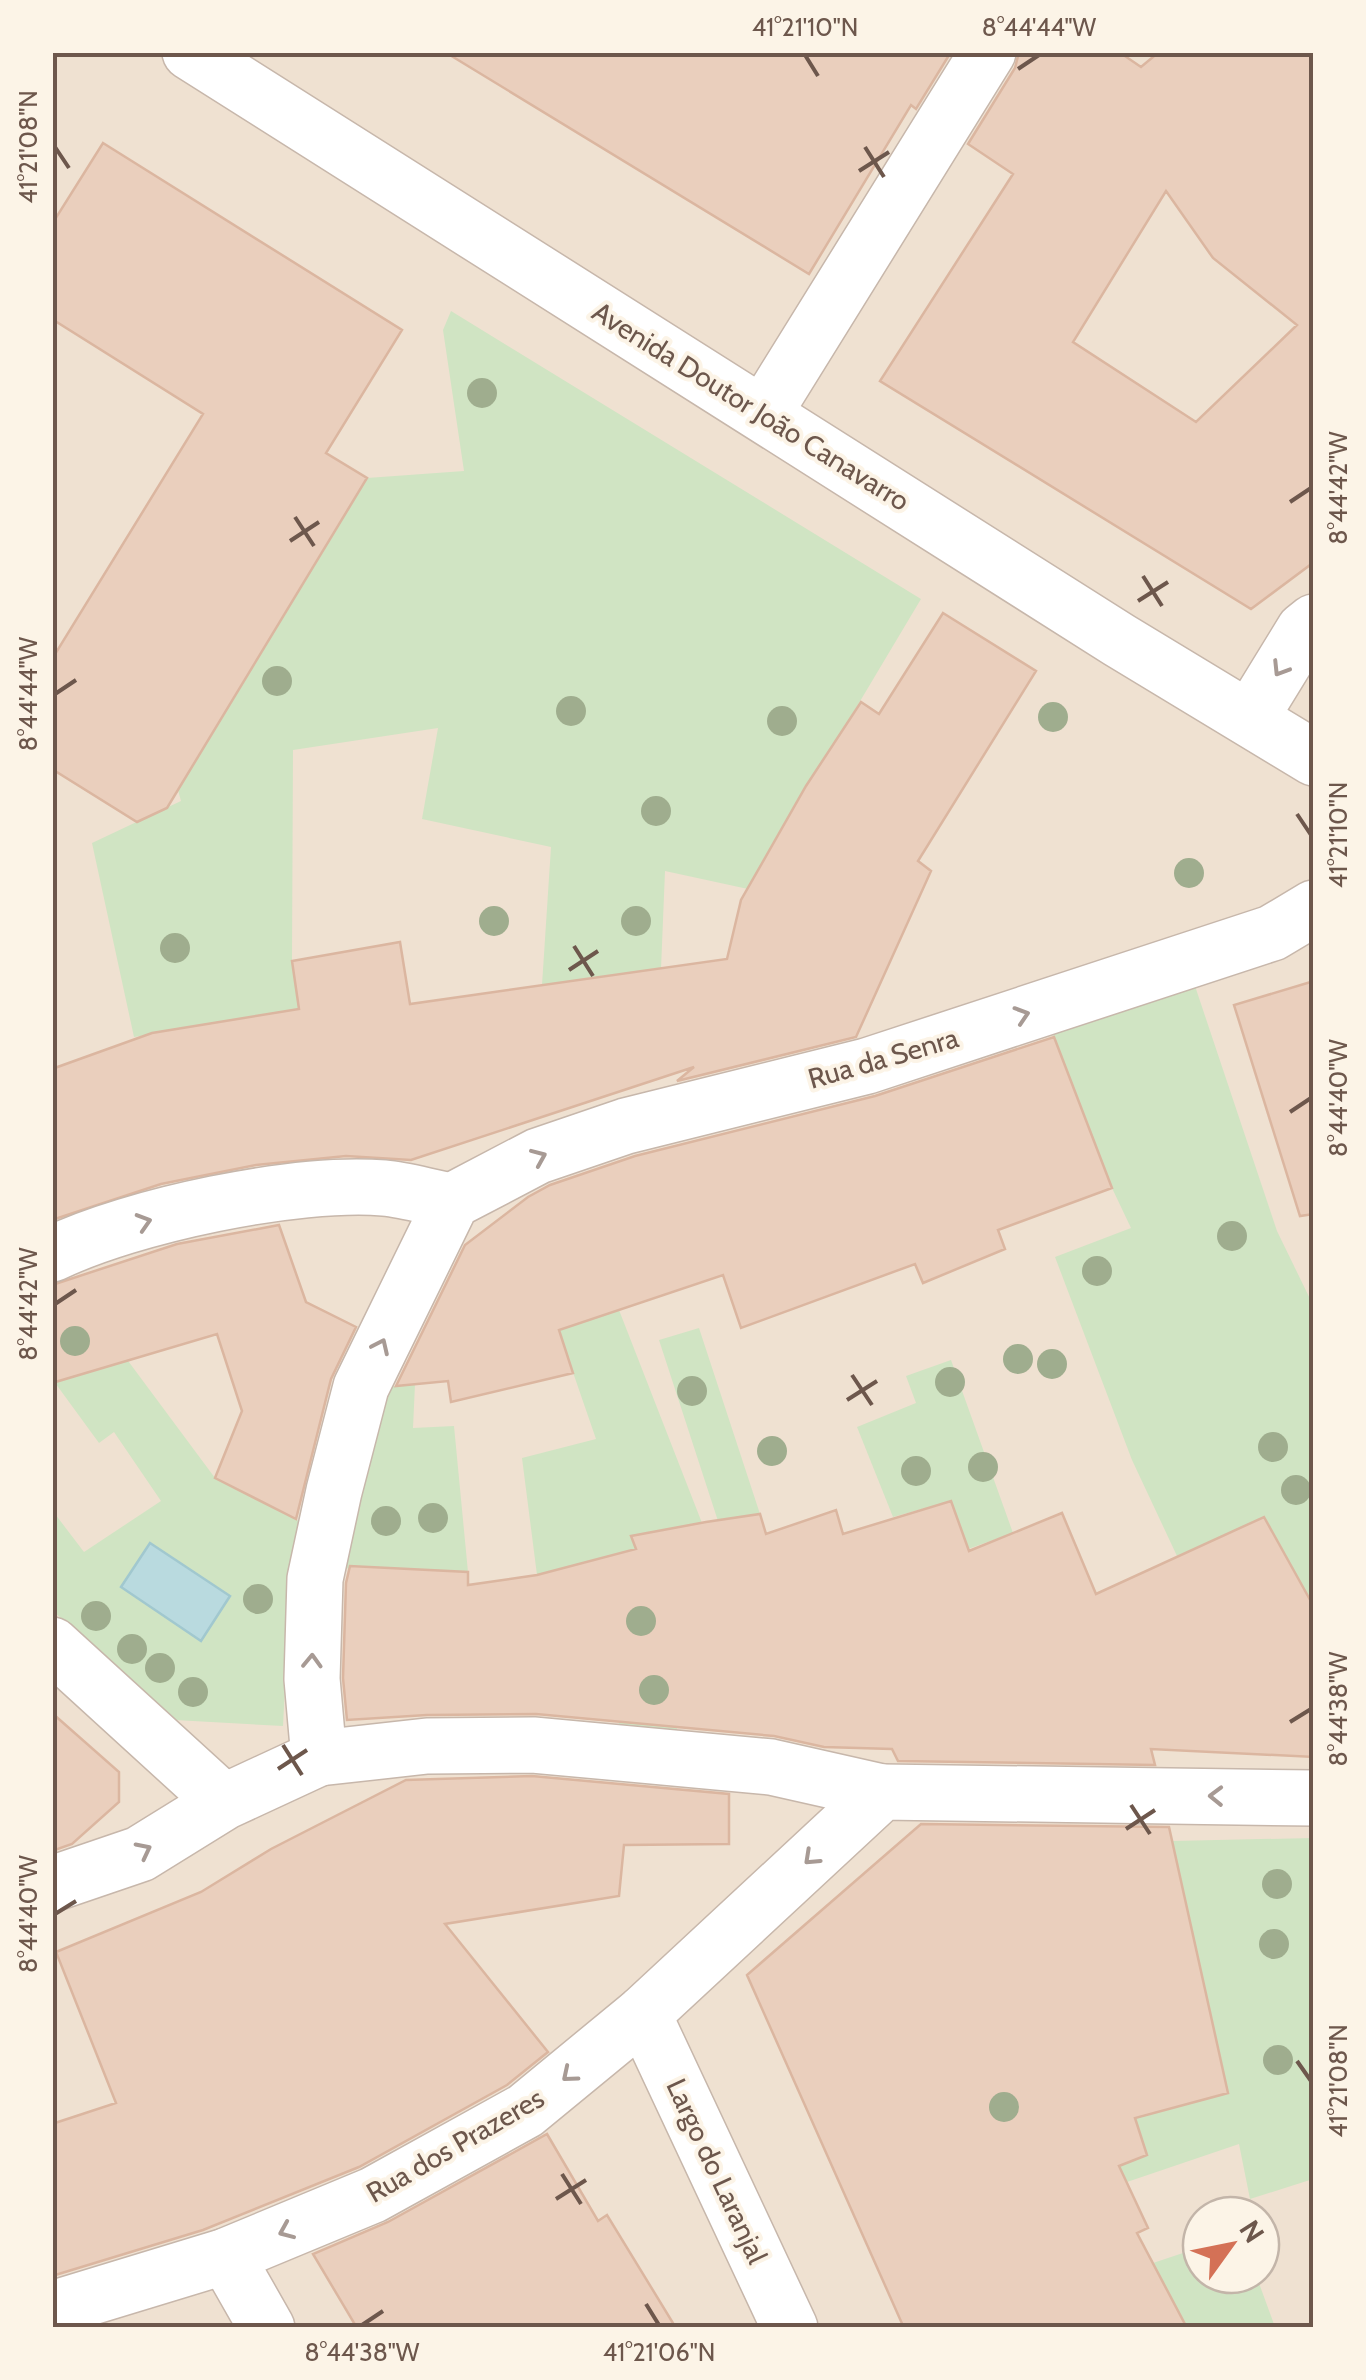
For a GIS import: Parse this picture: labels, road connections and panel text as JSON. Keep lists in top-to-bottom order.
{
  "streets": {
    "street": [
      "Avenida Doutor João Canavarro",
      "Rua da Senra",
      "Rua dos Prazeres",
      "Largo do Laranjal"
    ]
  },
  "crossings": [
    ["Rua dos Prazeres", "Largo do Laranjal"]
  ],
  "one_way": ["Rua da Senra"],
  "north": "top right",
  "coordinates": [
    "41°21'10\"N",
    "8°44'44\"W",
    "41°21'08\"N",
    "8°44'42\"W",
    "8°44'40\"W",
    "8°44'38\"W",
    "41°21'06\"N"
  ]
}
